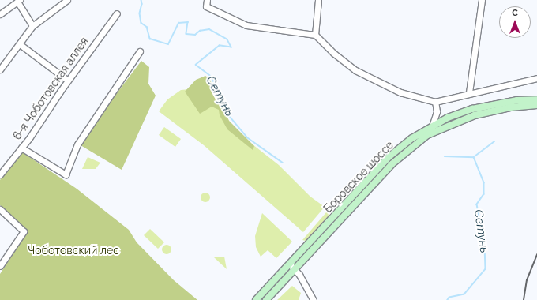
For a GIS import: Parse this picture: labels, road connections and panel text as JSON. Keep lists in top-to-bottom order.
{
  "streets": {
    "main road": ["Боровское шоссе"],
    "street": ["6-я Чоботовская аллея"]
  },
  "water": ["Сетунь"],
  "parks": ["Чоботовский лес"],
  "north": "top"
}
